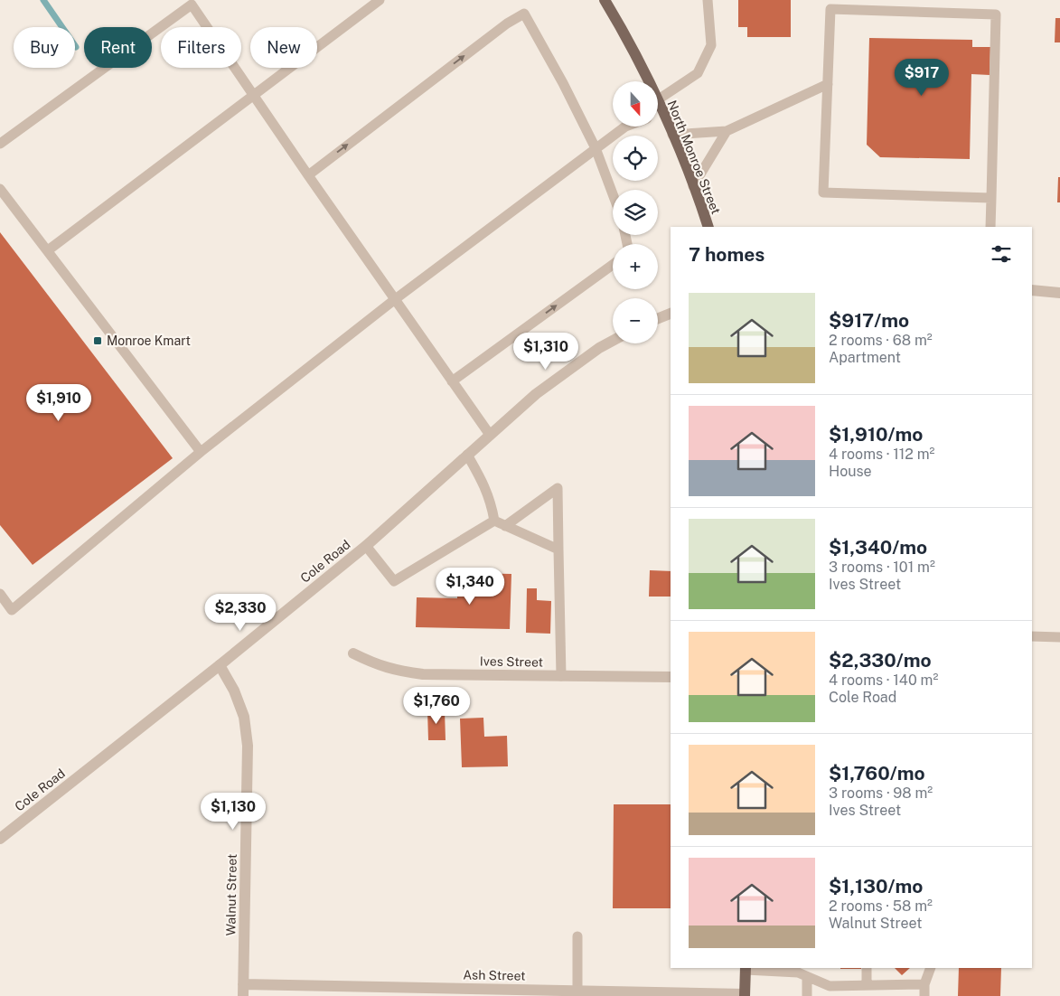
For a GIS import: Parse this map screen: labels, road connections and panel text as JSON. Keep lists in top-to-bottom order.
{
  "streets": {
    "main road": ["North Monroe Street"],
    "street": [
      "Cole Road",
      "Ives Street",
      "Walnut Street",
      "Ash Street"
    ]
  },
  "crossings": [
    ["Cole Road", "Walnut Street"],
    ["Walnut Street", "Ash Street"]
  ],
  "places": {
    "transit": ["Monroe Kmart"]
  },
  "north": "bottom",
  "page": {
    "chip": [
      "Buy",
      "Rent",
      "Filters",
      "New"
    ],
    "price": [
      "$917",
      "$1,310",
      "$1,910",
      "$1,340",
      "$2,330",
      "$1,760",
      "$1,130"
    ],
    "map_buttons": ["+", "−"],
    "heading": "7 homes",
    "list": [
      {
        "name": "$917/mo",
        "note": "2 rooms · 68 m² · Apartment"
      },
      {
        "name": "$1,910/mo",
        "note": "4 rooms · 112 m² · House"
      },
      {
        "name": "$1,340/mo",
        "note": "3 rooms · 101 m² · Ives Street"
      },
      {
        "name": "$2,330/mo",
        "note": "4 rooms · 140 m² · Cole Road"
      },
      {
        "name": "$1,760/mo",
        "note": "3 rooms · 98 m² · Ives Street"
      },
      {
        "name": "$1,130/mo",
        "note": "2 rooms · 58 m² · Walnut Street"
      }
    ]
  }
}
